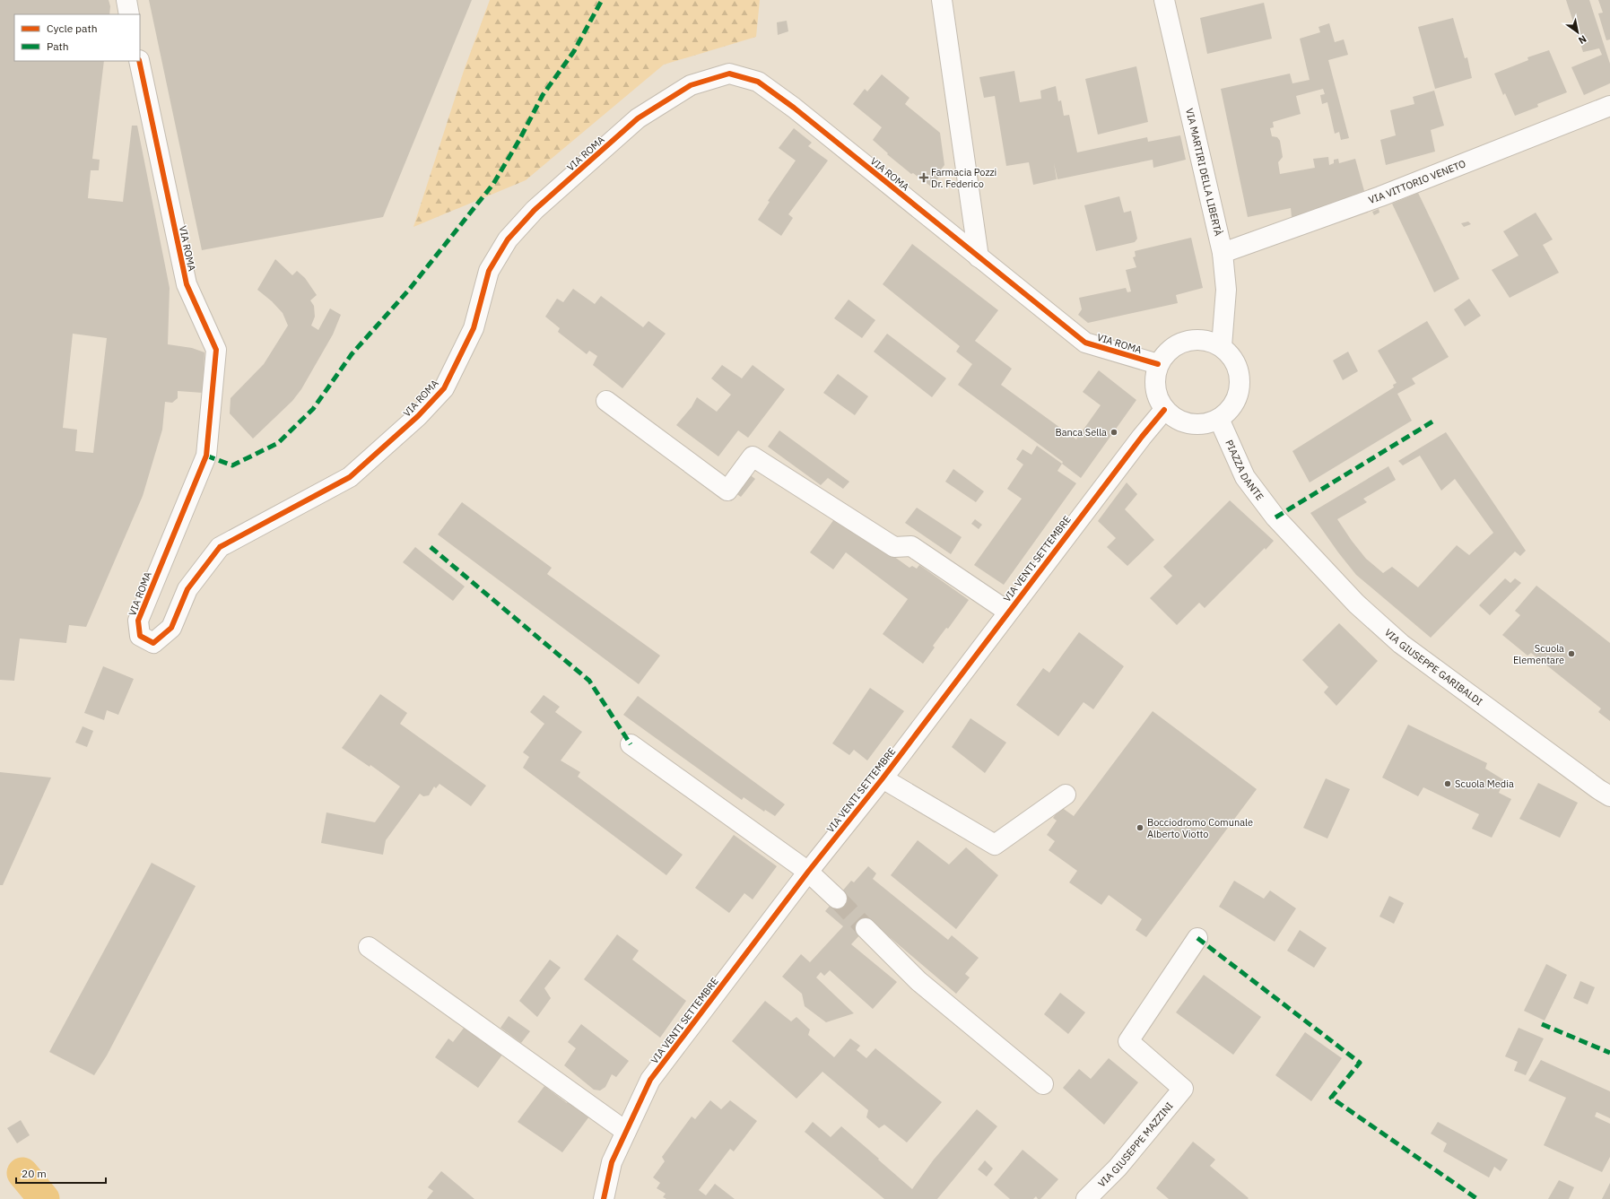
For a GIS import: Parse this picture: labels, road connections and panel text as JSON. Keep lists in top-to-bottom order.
{
  "streets": {
    "street": [
      "VIA ROMA",
      "VIA MARTIRI DELLA LIBERTÀ",
      "VIA VITTORIO VENETO",
      "PIAZZA DANTE",
      "VIA VENTI SETTEMBRE",
      "VIA GIUSEPPE GARIBALDI",
      "VIA GIUSEPPE MAZZINI"
    ]
  },
  "crossings": [
    ["VIA ROMA", "VIA MARTIRI DELLA LIBERTÀ"],
    ["VIA ROMA", "PIAZZA DANTE"],
    ["VIA ROMA", "VIA VENTI SETTEMBRE"],
    ["VIA MARTIRI DELLA LIBERTÀ", "VIA VITTORIO VENETO"],
    ["VIA MARTIRI DELLA LIBERTÀ", "PIAZZA DANTE"],
    ["VIA MARTIRI DELLA LIBERTÀ", "VIA VENTI SETTEMBRE"],
    ["PIAZZA DANTE", "VIA VENTI SETTEMBRE"],
    ["PIAZZA DANTE", "VIA GIUSEPPE GARIBALDI"]
  ],
  "places": {
    "health": ["Farmacia Pozzi Dr. Federico"],
    "other": [
      "Banca Sella",
      "Scuola Elementare",
      "Scuola Media",
      "Bocciodromo Comunale Alberto Viotto"
    ]
  },
  "legend": ["Cycle path", "Path"],
  "scale_bar": "20 m",
  "north": "bottom right"
}
